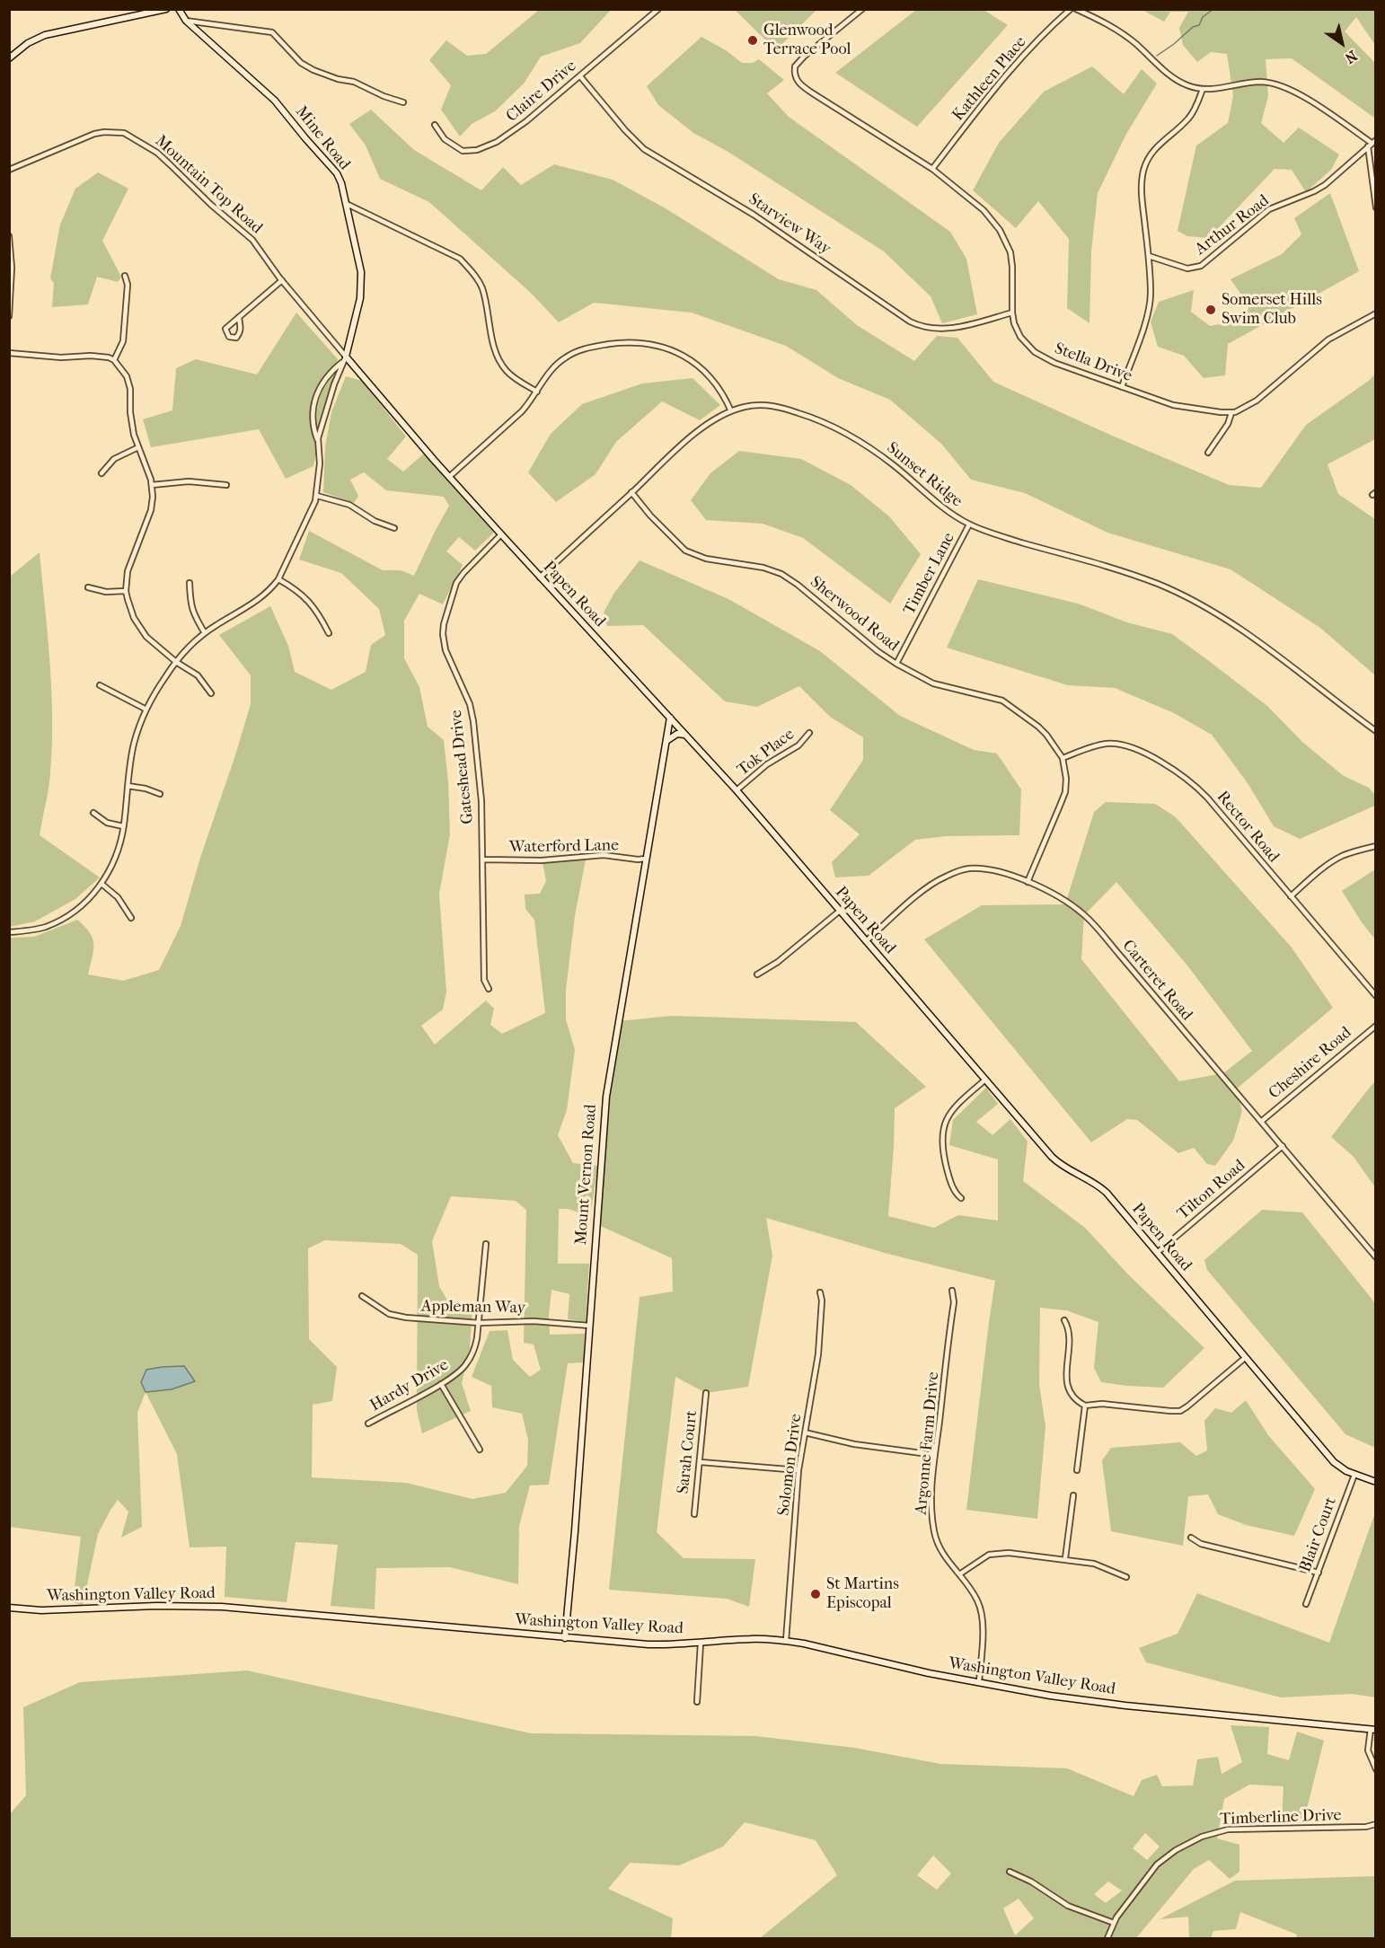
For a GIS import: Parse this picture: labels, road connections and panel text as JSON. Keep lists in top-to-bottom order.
{
  "streets": {
    "street": [
      "Kathleen Place",
      "Claire Drive",
      "Mine Road",
      "Mountain Top Road",
      "Starview Way",
      "Arthur Road",
      "Stella Drive",
      "Sunset Ridge",
      "Timber Lane",
      "Papen Road",
      "Sherwood Road",
      "Tok Place",
      "Gateshead Drive",
      "Rector Road",
      "Waterford Lane",
      "Carteret Road",
      "Cheshire Road",
      "Mount Vernon Road",
      "Tilton Road",
      "Appleman Way",
      "Hardy Drive",
      "Argonne Farm Drive",
      "Sarah Court",
      "Solomon Drive",
      "Blair Court",
      "Washington Valley Road",
      "Timberline Drive"
    ]
  },
  "crossings": [
    ["Kathleen Place", "Stella Drive"],
    ["Claire Drive", "Starview Way"],
    ["Mine Road", "Mountain Top Road"],
    ["Mine Road", "Papen Road"],
    ["Mountain Top Road", "Papen Road"],
    ["Starview Way", "Stella Drive"],
    ["Sunset Ridge", "Timber Lane"],
    ["Sunset Ridge", "Papen Road"],
    ["Sunset Ridge", "Sherwood Road"],
    ["Timber Lane", "Sherwood Road"],
    ["Papen Road", "Tok Place"],
    ["Papen Road", "Gateshead Drive"],
    ["Papen Road", "Carteret Road"],
    ["Papen Road", "Mount Vernon Road"],
    ["Papen Road", "Tilton Road"],
    ["Papen Road", "Blair Court"],
    ["Sherwood Road", "Rector Road"],
    ["Gateshead Drive", "Waterford Lane"],
    ["Waterford Lane", "Mount Vernon Road"],
    ["Carteret Road", "Cheshire Road"],
    ["Carteret Road", "Tilton Road"],
    ["Mount Vernon Road", "Appleman Way"],
    ["Mount Vernon Road", "Washington Valley Road"],
    ["Appleman Way", "Hardy Drive"],
    ["Argonne Farm Drive", "Washington Valley Road"],
    ["Solomon Drive", "Washington Valley Road"]
  ],
  "places": ["Glenwood Terrace Pool", "Somerset Hills Swim Club", "St Martins Episcopal"],
  "north": "bottom right"
}
